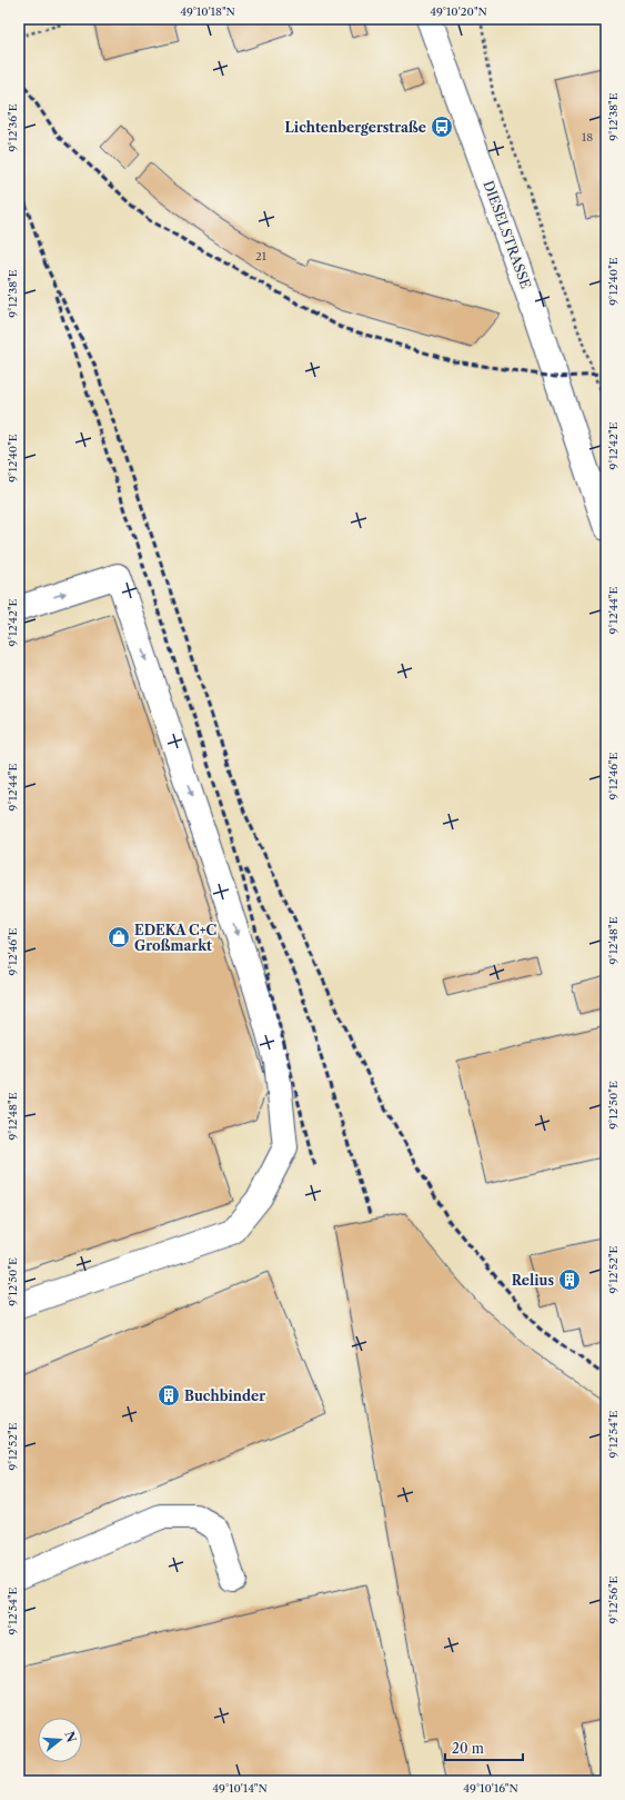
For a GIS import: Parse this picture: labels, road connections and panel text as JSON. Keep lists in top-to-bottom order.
{
  "streets": {
    "street": ["DIESELSTRASSE"]
  },
  "places": {
    "bus stop": ["Lichtenbergerstraße"],
    "shop": ["EDEKA C+C Großmarkt"],
    "building": ["Relius", "Buchbinder"]
  },
  "house_numbers": ["18", "21"],
  "scale_bar": "20 m",
  "north": "right",
  "coordinates": [
    "49°10'18\"N",
    "49°10'20\"N",
    "9°12'38\"E",
    "9°12'36\"E",
    "9°12'40\"E",
    "9°12'42\"E",
    "9°12'44\"E",
    "9°12'46\"E",
    "9°12'48\"E",
    "9°12'50\"E",
    "9°12'52\"E",
    "9°12'54\"E",
    "9°12'56\"E",
    "49°10'14\"N",
    "49°10'16\"N"
  ]
}
